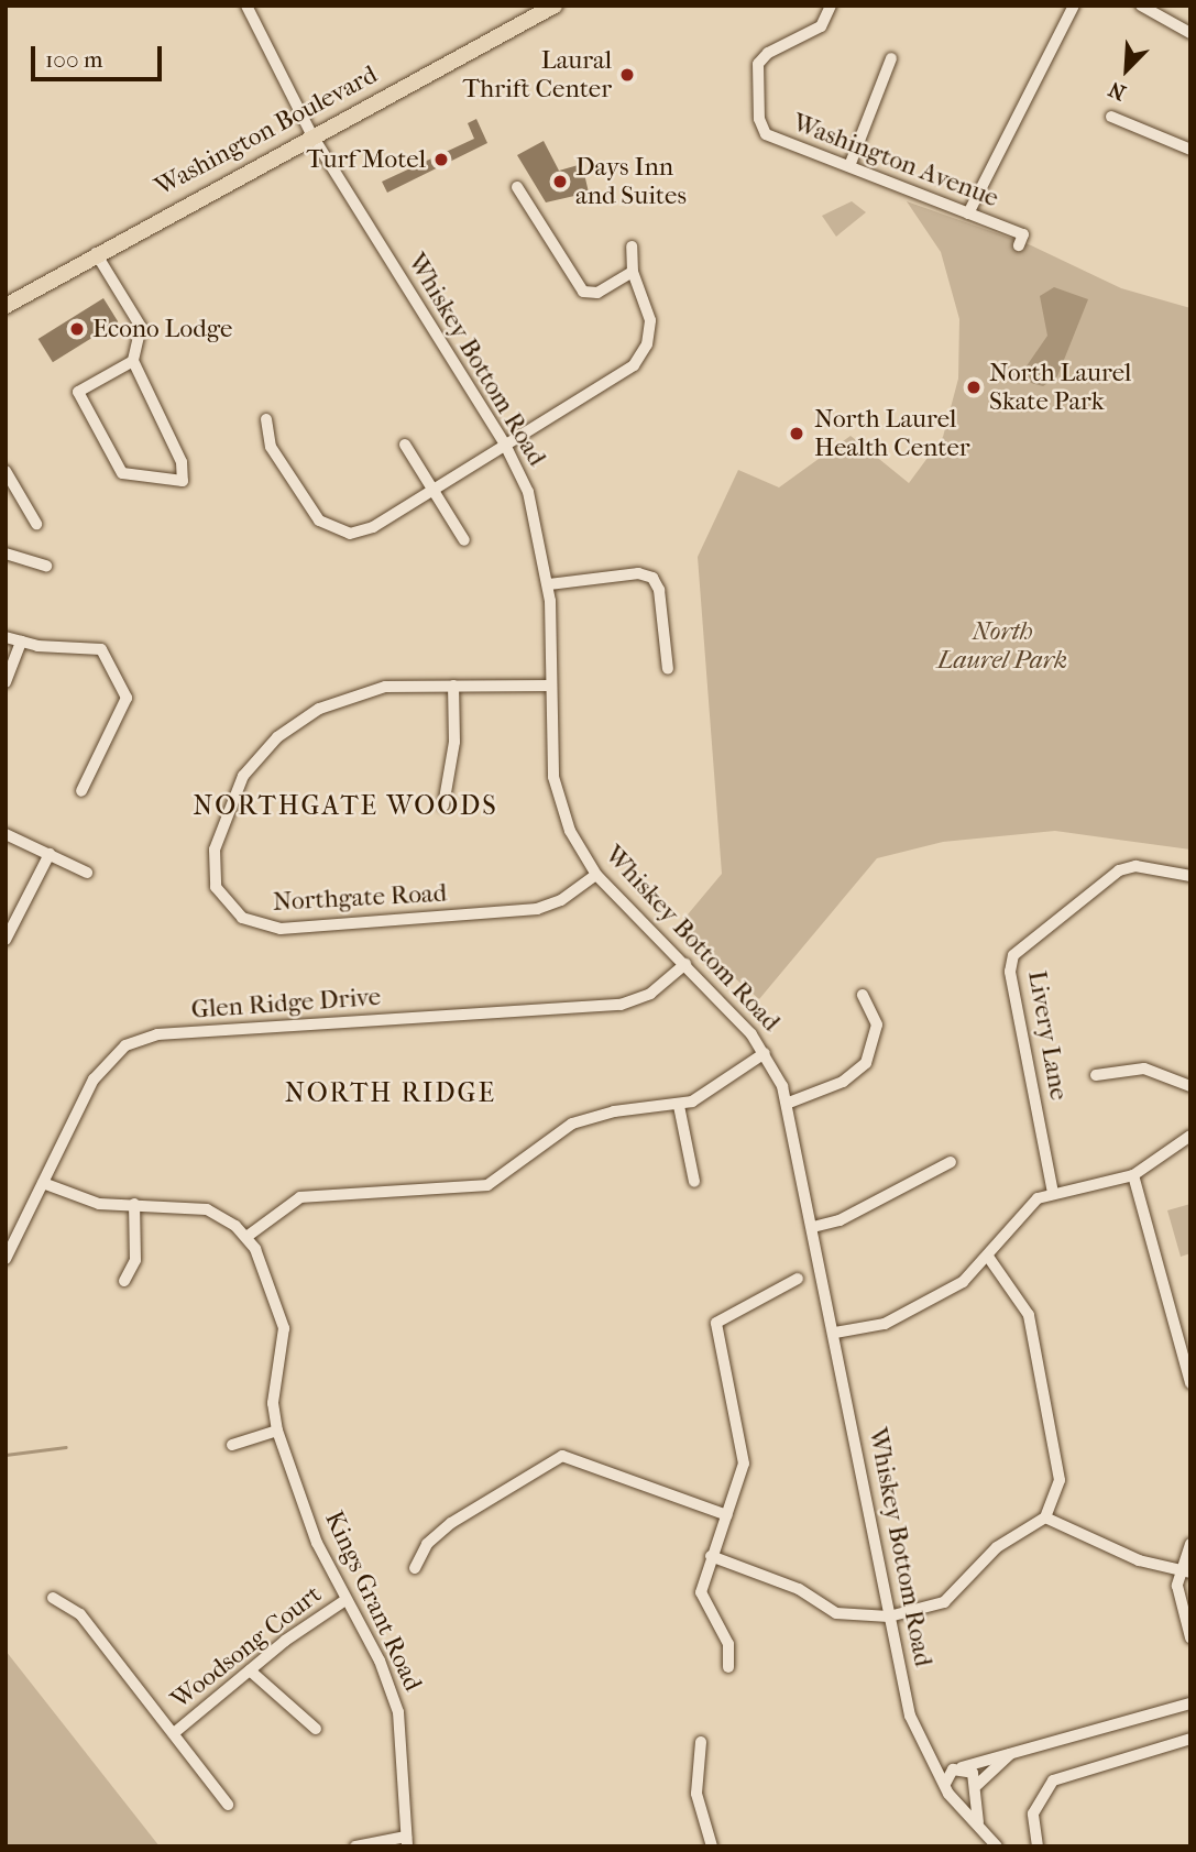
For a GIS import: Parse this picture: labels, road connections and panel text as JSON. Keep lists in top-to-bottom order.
{
  "streets": {
    "main road": ["Washington Boulevard"],
    "street": [
      "Washington Avenue",
      "Whiskey Bottom Road",
      "Northgate Road",
      "Glen Ridge Drive",
      "Livery Lane",
      "Kings Grant Road",
      "Woodsong Court"
    ]
  },
  "crossings": [
    ["Washington Boulevard", "Whiskey Bottom Road"],
    ["Whiskey Bottom Road", "Northgate Road"],
    ["Whiskey Bottom Road", "Glen Ridge Drive"],
    ["Glen Ridge Drive", "Kings Grant Road"],
    ["Kings Grant Road", "Woodsong Court"]
  ],
  "districts": ["NORTHGATE WOODS", "NORTH RIDGE"],
  "parks": ["North Laurel Park"],
  "places": [
    "Laural Thrift Center",
    "Turf Motel",
    "Days Inn and Suites",
    "Econo Lodge",
    "North Laurel Skate Park",
    "North Laurel Health Center"
  ],
  "scale_bar": "100 m",
  "north": "bottom left"
}
